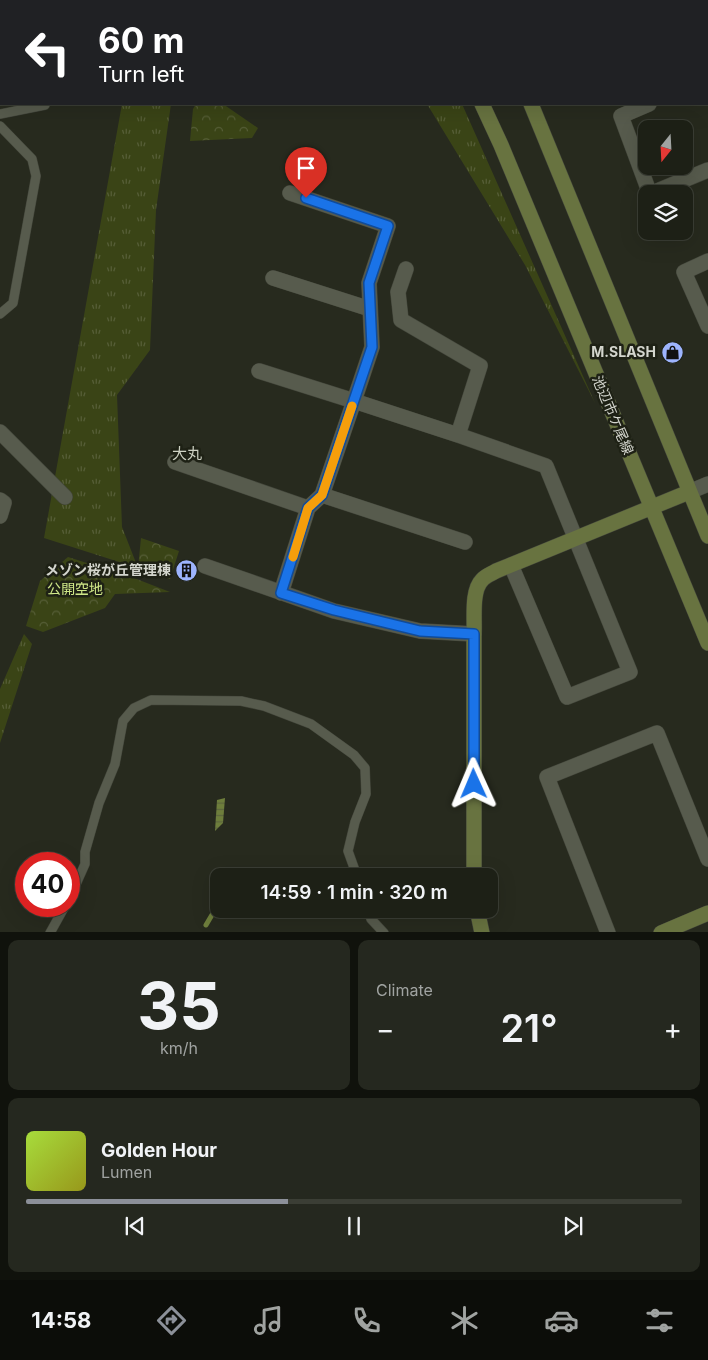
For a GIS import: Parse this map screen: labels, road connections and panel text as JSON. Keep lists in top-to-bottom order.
{
  "streets": {
    "street": ["池辺市ケ尾線"]
  },
  "districts": ["大丸"],
  "parks": ["公開空地"],
  "places": {
    "shop": ["M.SLASH"],
    "building": ["メゾン桜が丘管理棟"]
  },
  "north": "bottom",
  "page": {
    "turn": ["60 m", "Turn left"],
    "limit": "40",
    "trip": "14:59 · 1 min · 320 m",
    "tile": [
      ["35", "km/h"],
      "Climate"
    ],
    "heat": ["−", "21°", "+"],
    "song": ["Golden Hour", "Lumen"],
    "tabs": "14:58"
  }
}
